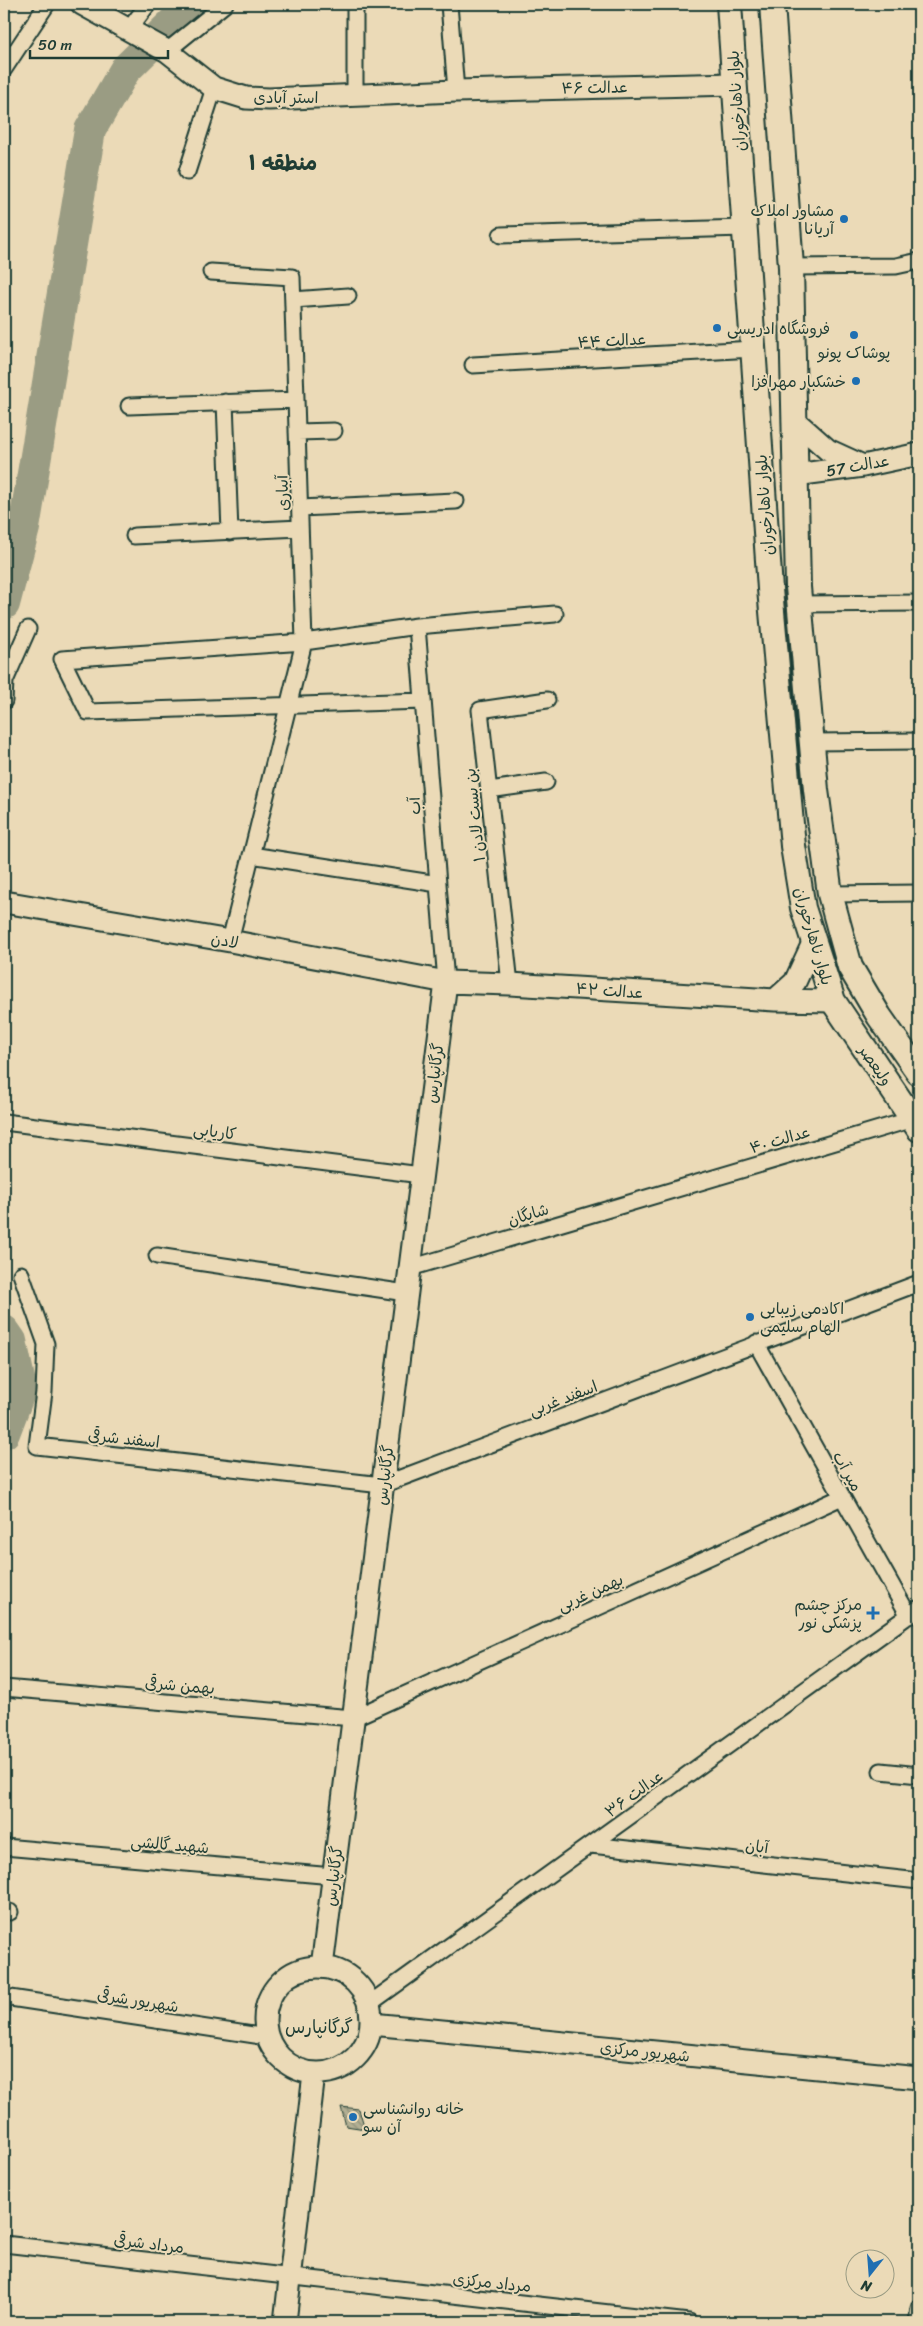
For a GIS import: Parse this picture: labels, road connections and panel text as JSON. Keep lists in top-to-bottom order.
{
  "streets": {
    "main road": [
      "۴۶ عدالت",
      "استر آبادی",
      "بلوار ناهارخوران",
      "عدالت 57",
      "لادن",
      "عدالت ۴۲",
      "ولیعصر",
      "گرگانپارس",
      "شهریور مرکزی"
    ],
    "street": [
      "۴۴ عدالت",
      "آبیاری",
      "آب",
      "۱ بن بست لادن",
      "کاریابی",
      "عدالت ۴۰",
      "شایگان",
      "اسفند غربی",
      "اسفند شرقی",
      "میر آب",
      "بهمن غربی",
      "بهمن شرقی",
      "عدالت ۳۶",
      "شهید گالشی",
      "آبان",
      "شهریور شرقی",
      "مرداد شرقی",
      "مرداد مرکزی"
    ]
  },
  "crossings": [
    ["۴۶ عدالت", "استر آبادی"],
    ["۴۶ عدالت", "بلوار ناهارخوران"],
    ["بلوار ناهارخوران", "۴۴ عدالت"],
    ["بلوار ناهارخوران", "عدالت 57"],
    ["بلوار ناهارخوران", "عدالت ۴۲"],
    ["بلوار ناهارخوران", "ولیعصر"],
    ["آبیاری", "لادن"],
    ["آب", "لادن"],
    ["آب", "عدالت ۴۲"],
    ["آب", "گرگانپارس"],
    ["۱ بن بست لادن", "عدالت ۴۲"],
    ["لادن", "عدالت ۴۲"],
    ["لادن", "گرگانپارس"],
    ["عدالت ۴۲", "ولیعصر"],
    ["عدالت ۴۲", "گرگانپارس"],
    ["ولیعصر", "عدالت ۴۰"],
    ["گرگانپارس", "کاریابی"],
    ["گرگانپارس", "شایگان"],
    ["گرگانپارس", "اسفند غربی"],
    ["گرگانپارس", "اسفند شرقی"],
    ["گرگانپارس", "بهمن غربی"],
    ["گرگانپارس", "بهمن شرقی"],
    ["گرگانپارس", "عدالت ۳۶"],
    ["گرگانپارس", "شهید گالشی"],
    ["گرگانپارس", "شهریور شرقی"],
    ["گرگانپارس", "شهریور مرکزی"],
    ["عدالت ۴۰", "شایگان"],
    ["اسفند غربی", "اسفند شرقی"],
    ["اسفند غربی", "میر آب"],
    ["میر آب", "بهمن غربی"],
    ["میر آب", "عدالت ۳۶"],
    ["بهمن غربی", "بهمن شرقی"],
    ["عدالت ۳۶", "آبان"],
    ["عدالت ۳۶", "شهریور شرقی"],
    ["عدالت ۳۶", "شهریور مرکزی"],
    ["شهریور شرقی", "شهریور مرکزی"],
    ["مرداد شرقی", "مرداد مرکزی"]
  ],
  "districts": ["منطقه ۱", "گرگانپارس"],
  "places": {
    "other": [
      "مشاور املاک آریانا",
      "فروشگاه ادریسی",
      "پوشاک پونو",
      "خشكبار مهرافزا",
      "اکادمی زیبایی الهام سلیمی",
      "خانه روانشناسی آن سو"
    ],
    "health": ["مرکز چشم پزشکی نور"]
  },
  "scale_bar": "50 m",
  "north": "bottom"
}
